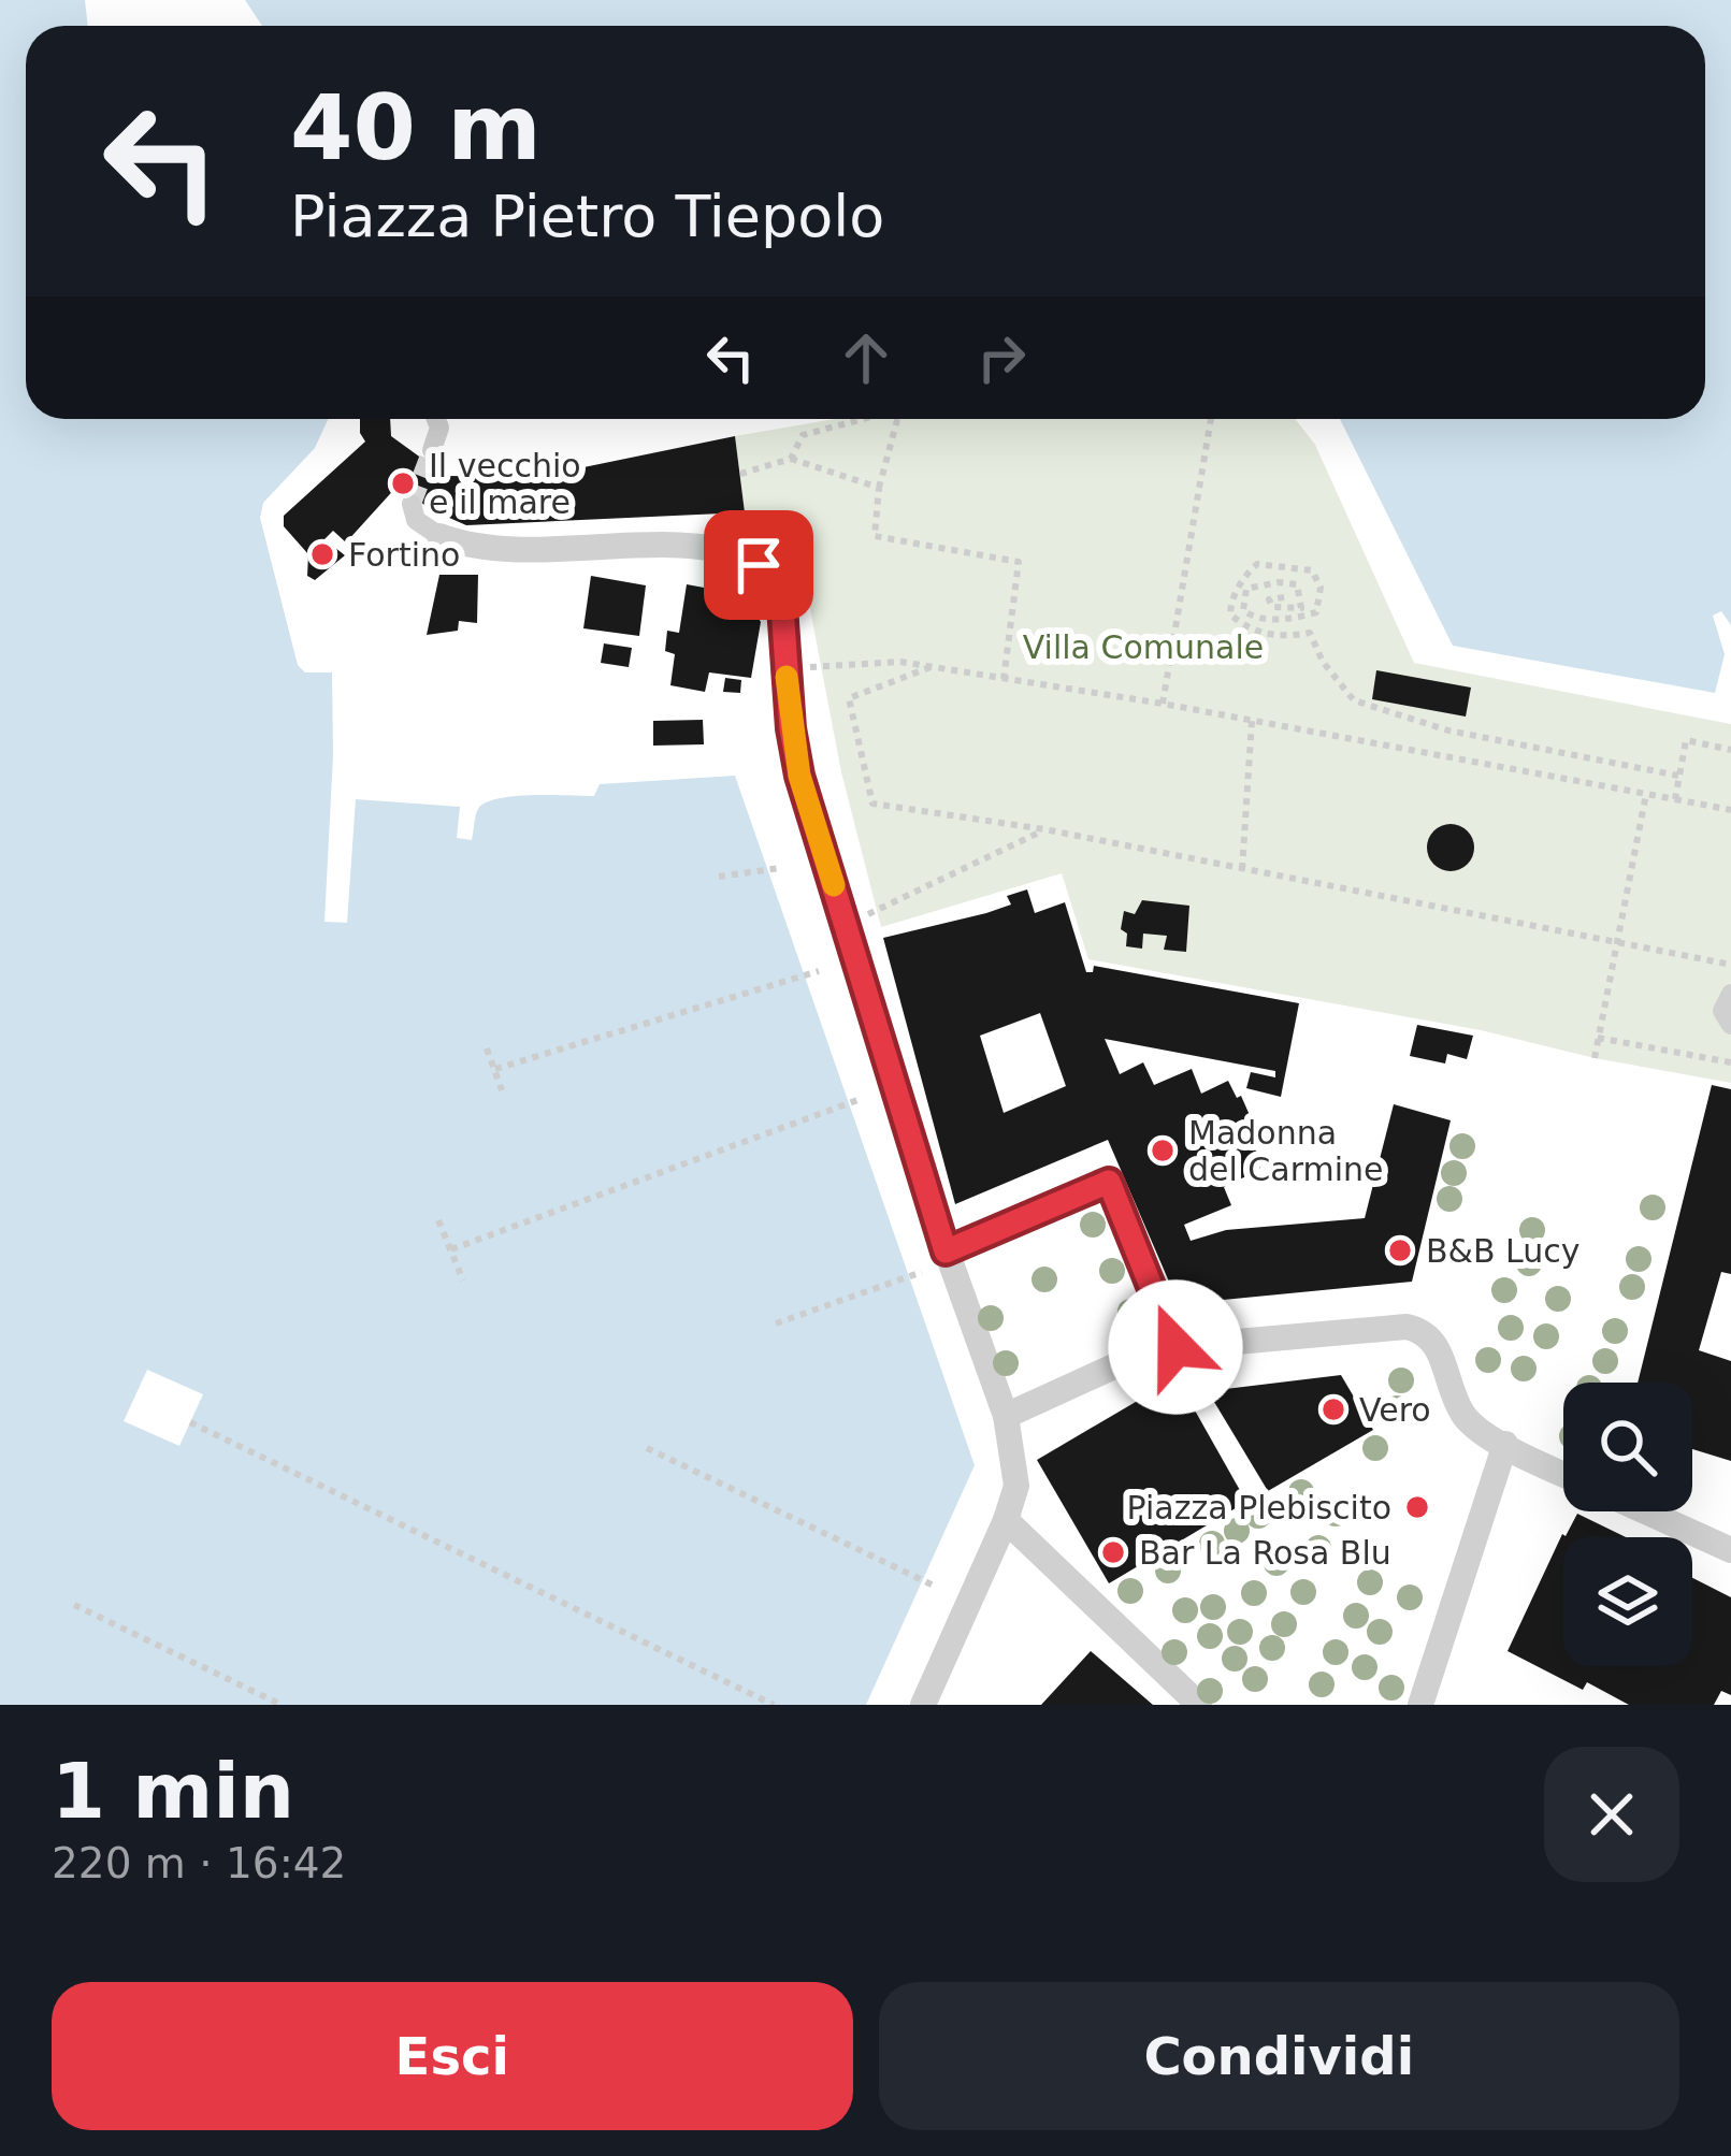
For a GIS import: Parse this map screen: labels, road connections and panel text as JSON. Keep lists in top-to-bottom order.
{
  "parks": ["Villa Comunale"],
  "places": [
    "Il vecchio e il mare",
    "Fortino",
    "Madonna del Carmine",
    "B&B Lucy",
    "Vero",
    "Piazza Plebiscito",
    "Bar La Rosa Blu"
  ],
  "page": {
    "turn": ["40 m", "Piazza Pietro Tiepolo"],
    "heading": ["1 min", "220 m · 16:42"],
    "buttons": ["Esci", "Condividi"]
  }
}
